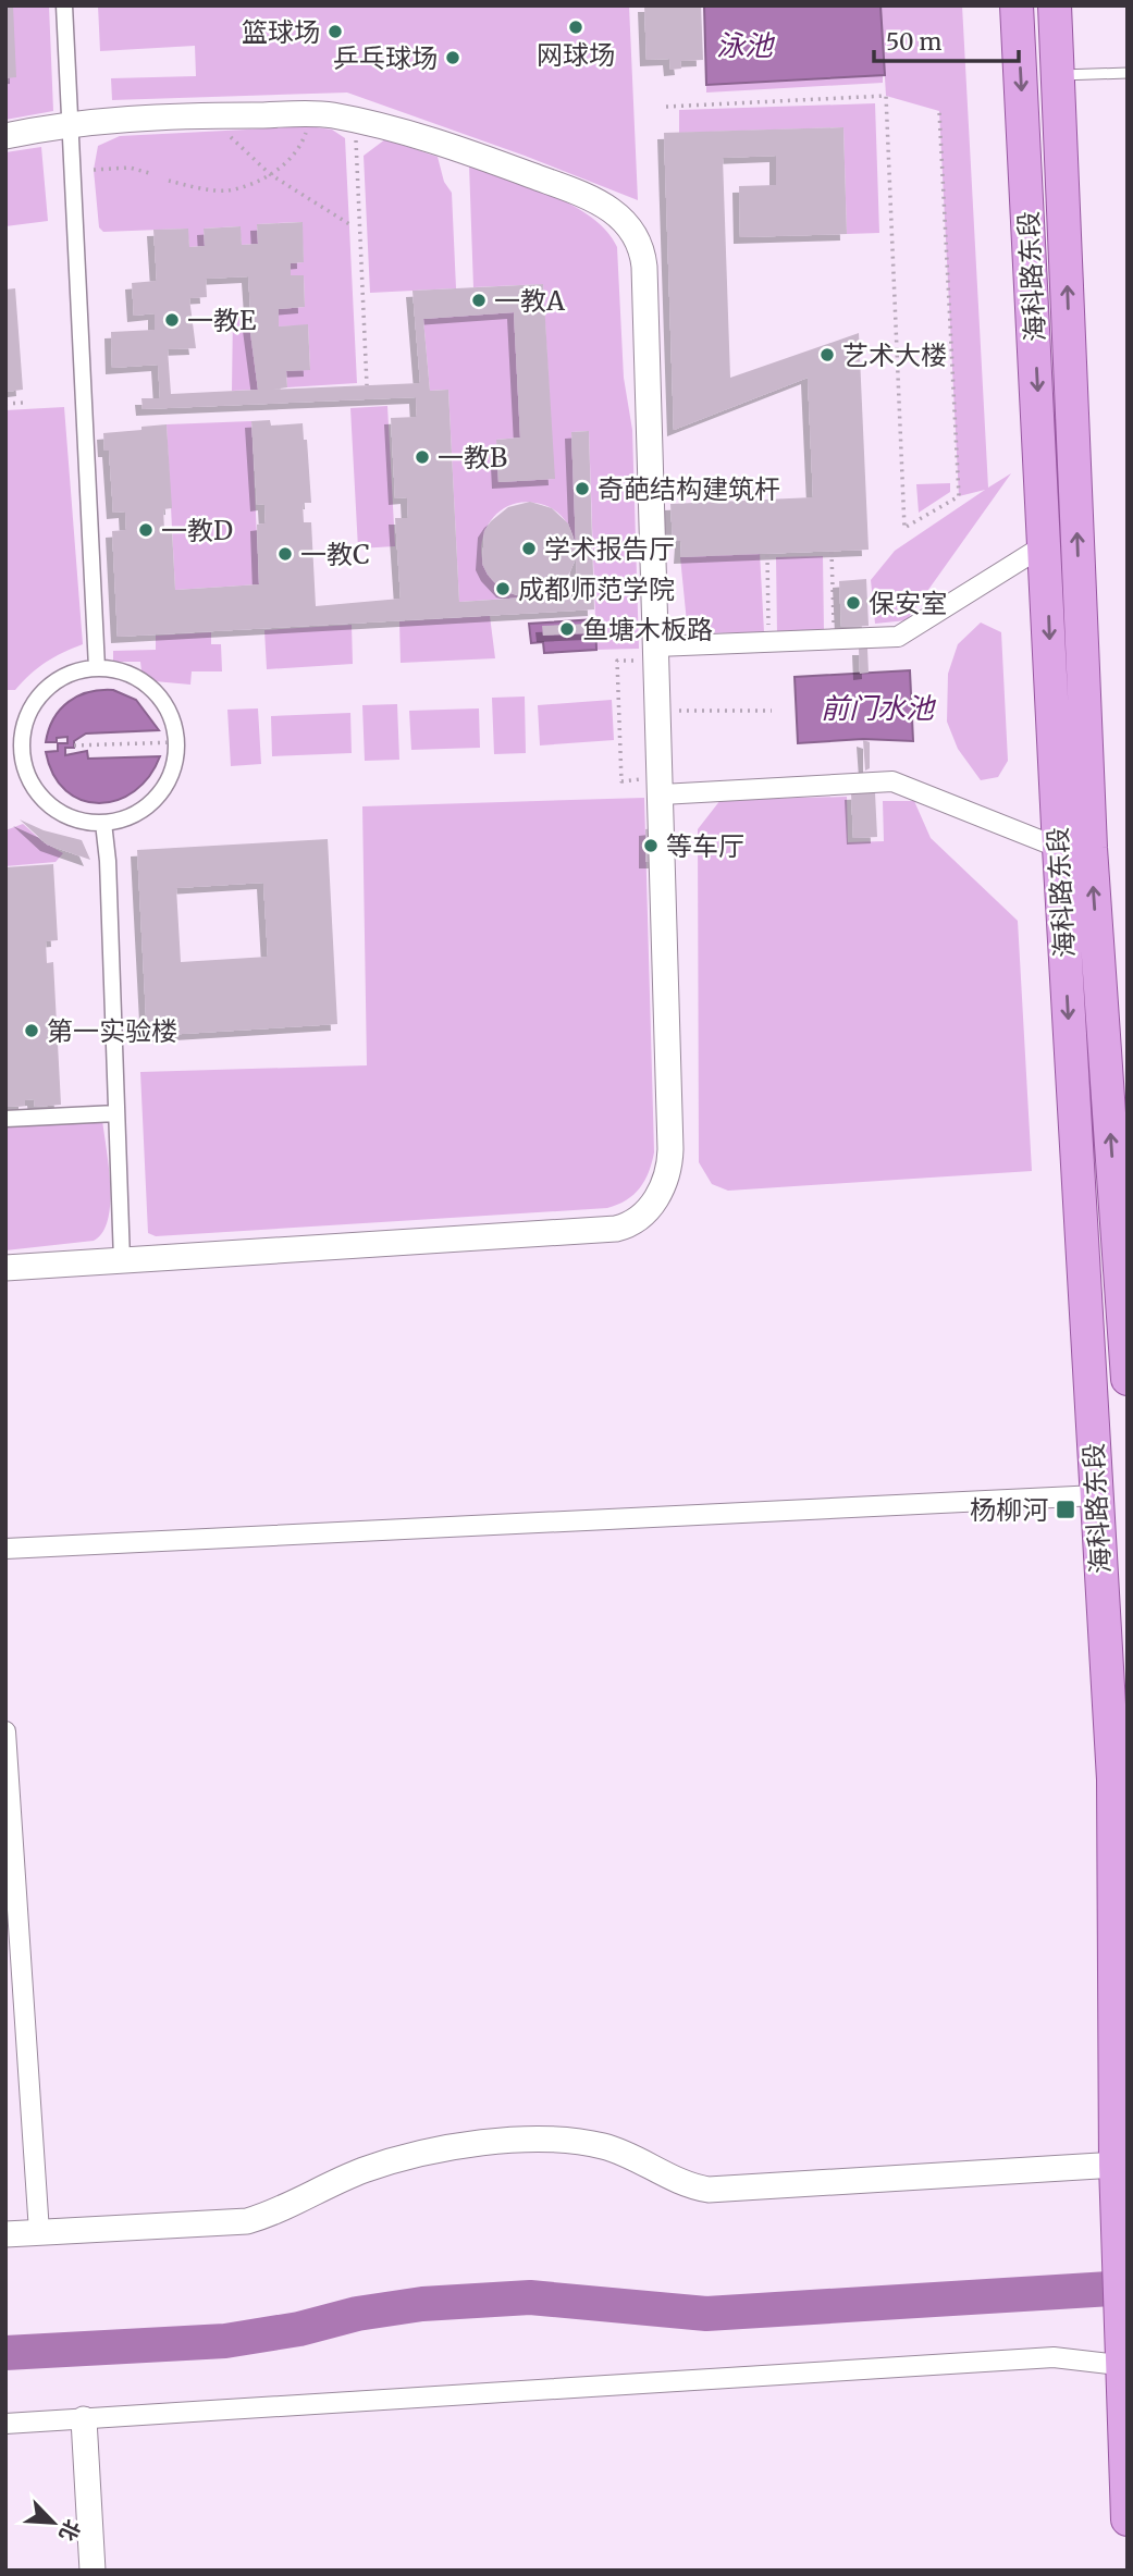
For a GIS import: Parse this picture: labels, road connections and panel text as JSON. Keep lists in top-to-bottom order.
{
  "streets": {
    "main road": ["海科路东段"]
  },
  "water": ["泳池", "前门水池"],
  "places": {
    "other": [
      "网球场",
      "篮球场",
      "乒乓球场",
      "一教A",
      "一教E",
      "艺术大楼",
      "一教B",
      "奇葩结构建筑杆",
      "一教D",
      "学术报告厅",
      "一教C",
      "成都师范学院",
      "保安室",
      "鱼塘木板路",
      "等车厅",
      "第一实验楼"
    ],
    "transit": ["杨柳河"]
  },
  "scale_bar": "50 m",
  "north": "bottom right"
}
